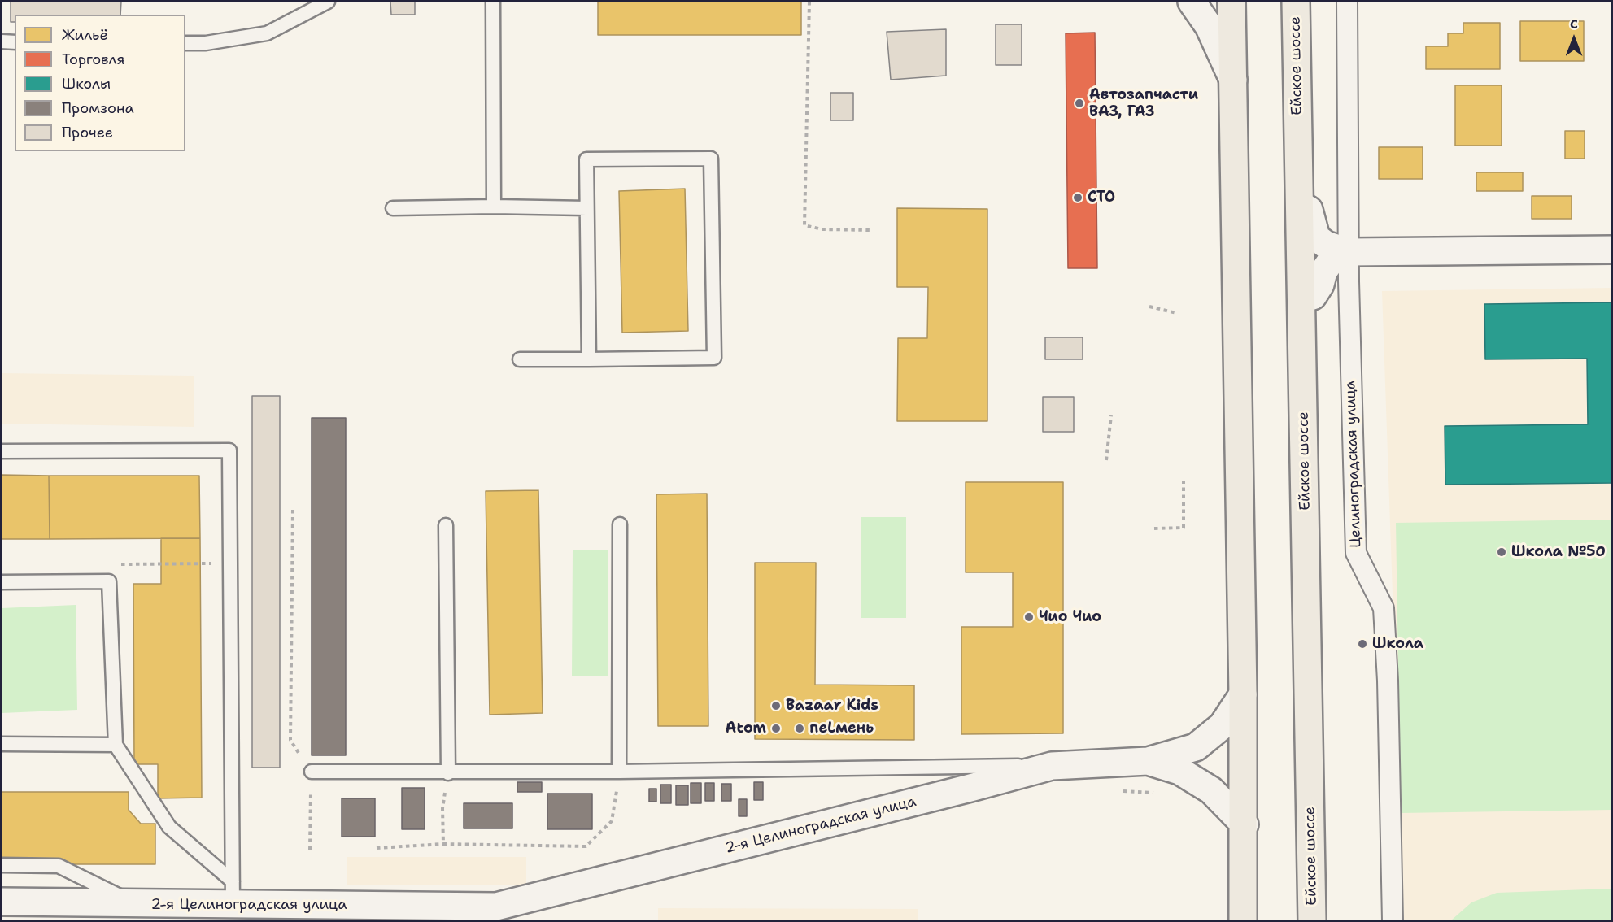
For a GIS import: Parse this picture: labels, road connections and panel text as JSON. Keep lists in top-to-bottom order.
{
  "streets": {
    "main road": ["Ейское шоссе"],
    "street": ["Целиноградская улица", "2-я Целиноградская улица"]
  },
  "places": [
    "Автозапчасти ВАЗ, ГАЗ",
    "СТО",
    "Школа №50",
    "Чио Чио",
    "Школа",
    "Bazaar Kids",
    "Atom",
    "пеLмень"
  ],
  "legend": [
    "Жильё",
    "Торговля",
    "Школы",
    "Промзона",
    "Прочее"
  ],
  "north": "top"
}
